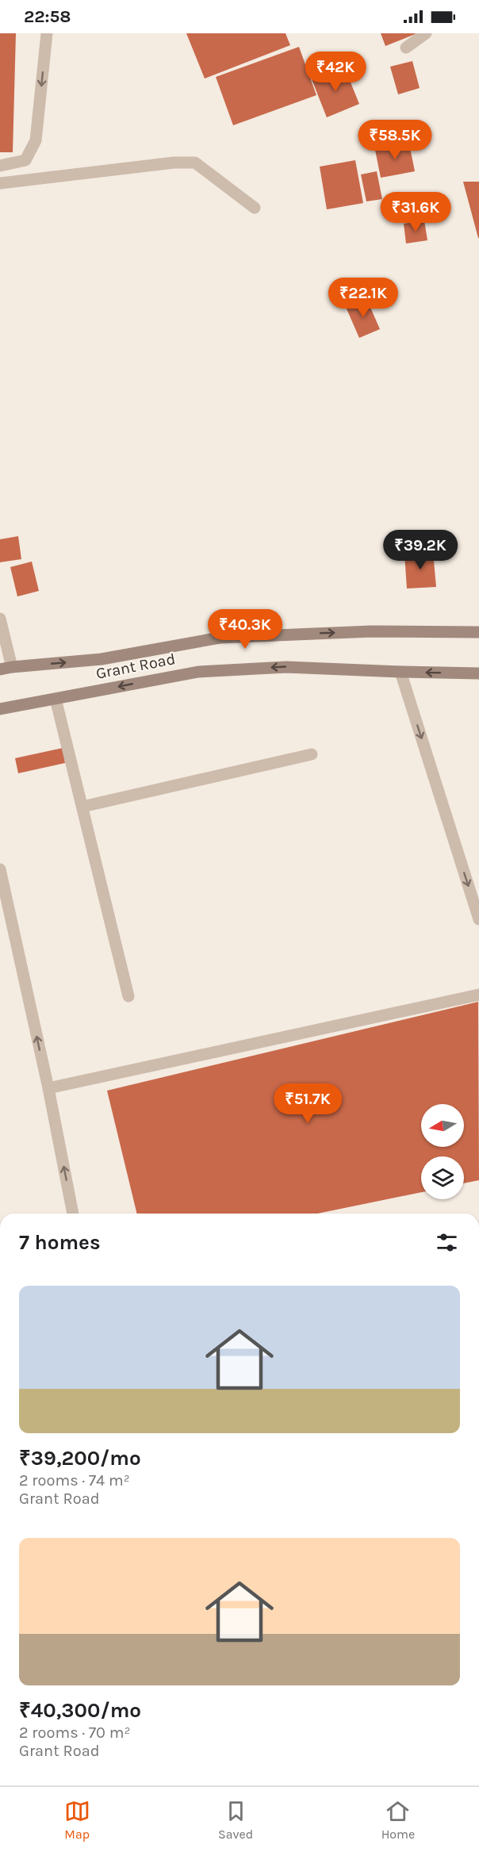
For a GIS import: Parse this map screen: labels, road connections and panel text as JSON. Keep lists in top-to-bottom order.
{
  "streets": {
    "main road": ["Grant Road"]
  },
  "north": "left",
  "page": {
    "status": "22:58",
    "price": [
      "₹42K",
      "₹58.5K",
      "₹31.6K",
      "₹22.1K",
      "₹39.2K",
      "₹40.3K",
      "₹51.7K"
    ],
    "heading": "7 homes",
    "list": [
      {
        "name": "₹39,200/mo",
        "note": "2 rooms · 74 m² · Grant Road"
      },
      {
        "name": "₹40,300/mo",
        "note": "2 rooms · 70 m² · Grant Road"
      }
    ],
    "tabs": ["Map", "Saved", "Home"]
  }
}
